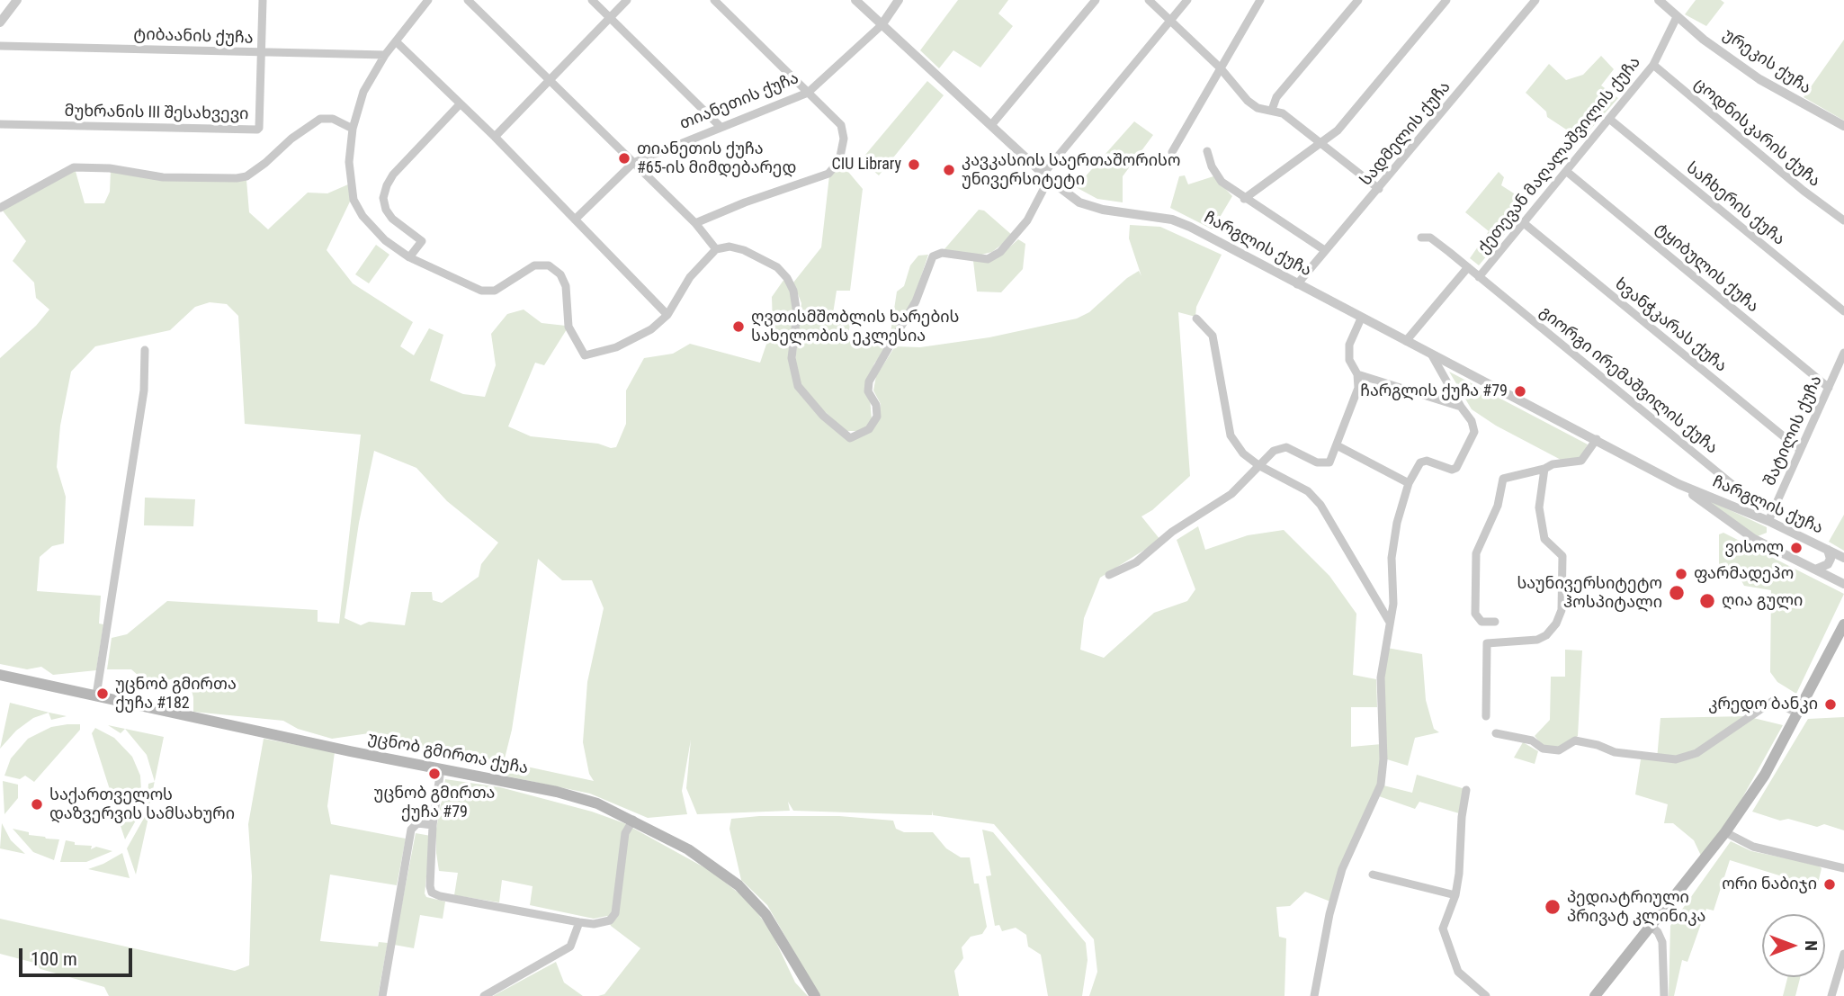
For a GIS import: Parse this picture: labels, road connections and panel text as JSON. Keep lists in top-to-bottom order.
{
  "streets": {
    "main road": ["უცნობ გმირთა ქუჩა"],
    "street": [
      "ტიბაანის ქუჩა",
      "ურეკის ქუჩა",
      "თიანეთის ქუჩა",
      "მუხრანის III შესახვევი",
      "ცოდნისკარის ქუჩა",
      "სადმელის ქუჩა",
      "ქეთევან მაღალაშვილის ქუჩა",
      "საჩხერის ქუჩა",
      "ჩარგლის ქუჩა",
      "ტყიბულის ქუჩა",
      "ხვანჭკარას ქუჩა",
      "გიორგი ირემაშვილის ქუჩა",
      "შატილის ქუჩა"
    ]
  },
  "crossings": [
    ["ტიბაანის ქუჩა", "მუხრანის III შესახვევი"],
    ["ურეკის ქუჩა", "ქეთევან მაღალაშვილის ქუჩა"],
    ["თიანეთის ქუჩა", "ჩარგლის ქუჩა"],
    ["ცოდნისკარის ქუჩა", "ქეთევან მაღალაშვილის ქუჩა"],
    ["სადმელის ქუჩა", "ჩარგლის ქუჩა"],
    ["ქეთევან მაღალაშვილის ქუჩა", "საჩხერის ქუჩა"],
    ["ქეთევან მაღალაშვილის ქუჩა", "ჩარგლის ქუჩა"],
    ["ქეთევან მაღალაშვილის ქუჩა", "ტყიბულის ქუჩა"],
    ["ქეთევან მაღალაშვილის ქუჩა", "ხვანჭკარას ქუჩა"],
    ["ქეთევან მაღალაშვილის ქუჩა", "გიორგი ირემაშვილის ქუჩა"],
    ["ჩარგლის ქუჩა", "შატილის ქუჩა"],
    ["ტყიბულის ქუჩა", "შატილის ქუჩა"],
    ["ხვანჭკარას ქუჩა", "შატილის ქუჩა"],
    ["გიორგი ირემაშვილის ქუჩა", "შატილის ქუჩა"]
  ],
  "places": [
    "თიანეთის ქუჩა #65-ის მიმდებარედ",
    "CIU Library",
    "კავკასიის საერთაშორისო უნივერსიტეტი",
    "ღვთისმშობლის ხარების სახელობის ეკლესია",
    "ჩარგლის ქუჩა #79",
    "ვისოლ",
    "ფარმადეპო",
    "საუნივერსიტეტო ჰოსპიტალი",
    "ღია გული",
    "უცნობ გმირთა ქუჩა #182",
    "კრედო ბანკი",
    "უცნობ გმირთა ქუჩა #79",
    "საქართველოს დაზვერვის სამსახური",
    "ორი ნაბიჯი",
    "პედიატრიული პრივატ კლინიკა"
  ],
  "scale_bar": "100 m",
  "north": "right"
}
